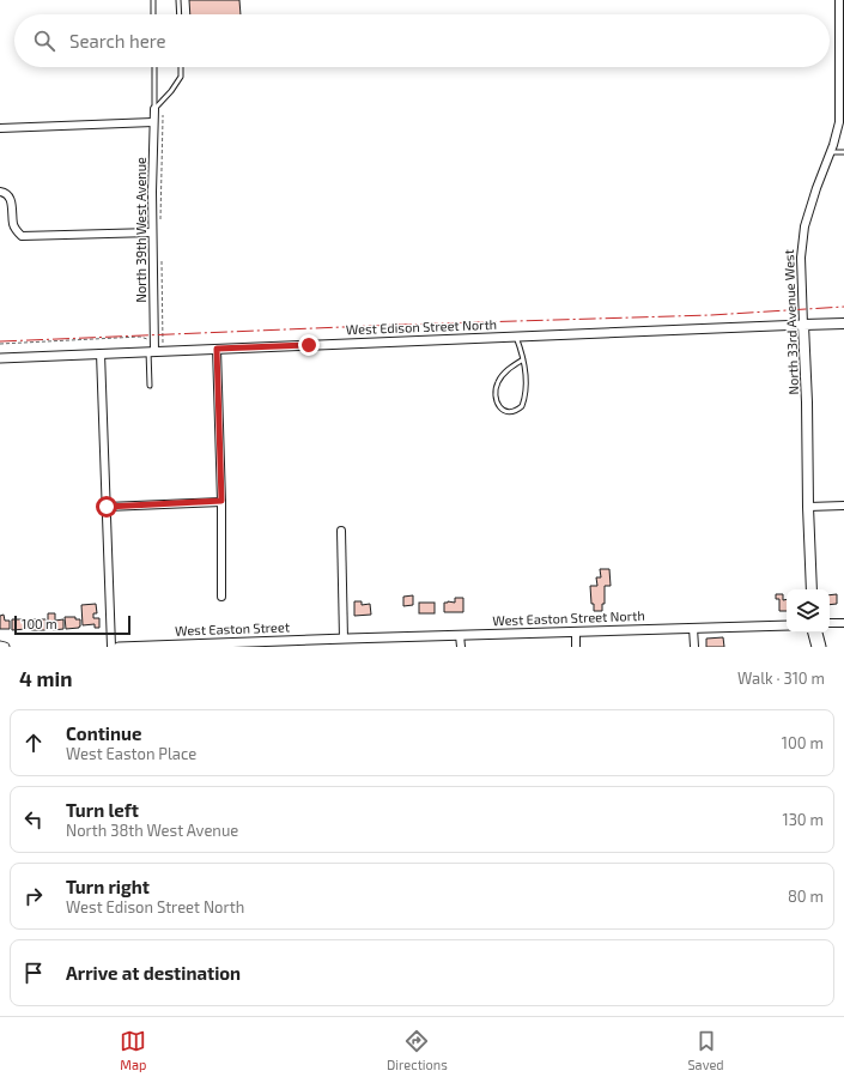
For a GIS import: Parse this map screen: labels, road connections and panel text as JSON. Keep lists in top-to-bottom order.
{
  "streets": {
    "main road": ["North 33rd Avenue West", "West Edison Street North"],
    "street": ["North 39th West Avenue", "West Easton Street North", "West Easton Street"]
  },
  "crossings": [
    ["North 39th West Avenue", "West Edison Street North"],
    ["North 33rd Avenue West", "West Edison Street North"],
    ["West Easton Street North", "West Easton Street"]
  ],
  "scale_bar": "100 m",
  "page": {
    "search": "Search here",
    "scale": "100 m",
    "heading": ["4 min", "Walk · 310 m"],
    "list": [
      ["Continue", "West Easton Place", "100 m"],
      ["Turn left", "North 38th West Avenue", "130 m"],
      ["Turn right", "West Edison Street North", "80 m"],
      "Arrive at destination"
    ],
    "nav": ["Map", "Directions", "Saved"]
  }
}
